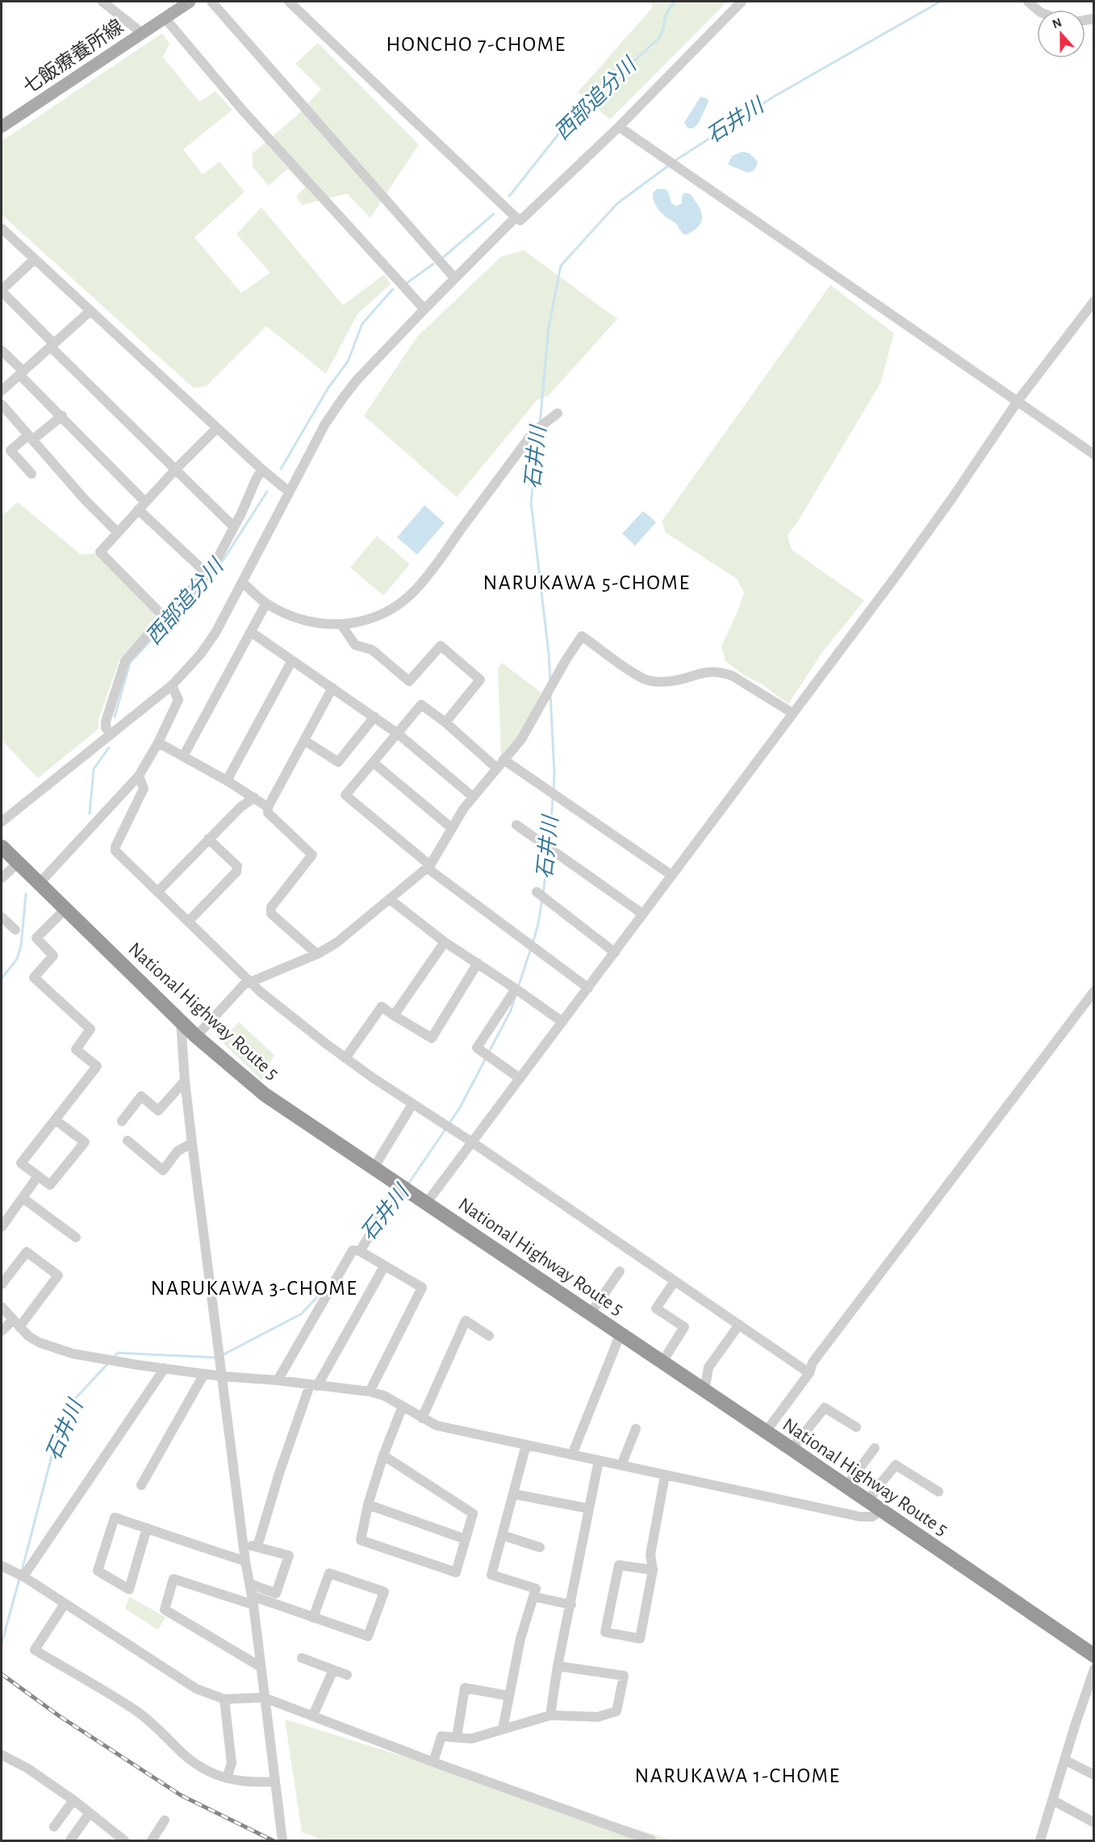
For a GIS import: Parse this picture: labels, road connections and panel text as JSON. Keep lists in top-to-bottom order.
{
  "streets": {
    "highway": ["National Highway Route 5"],
    "main road": ["七飯療養所線"]
  },
  "districts": [
    "HONCHO 7-CHOME",
    "NARUKAWA 5-CHOME",
    "NARUKAWA 3-CHOME",
    "NARUKAWA 1-CHOME"
  ],
  "water": ["西部追分川", "石井川"],
  "north": "top"
}
